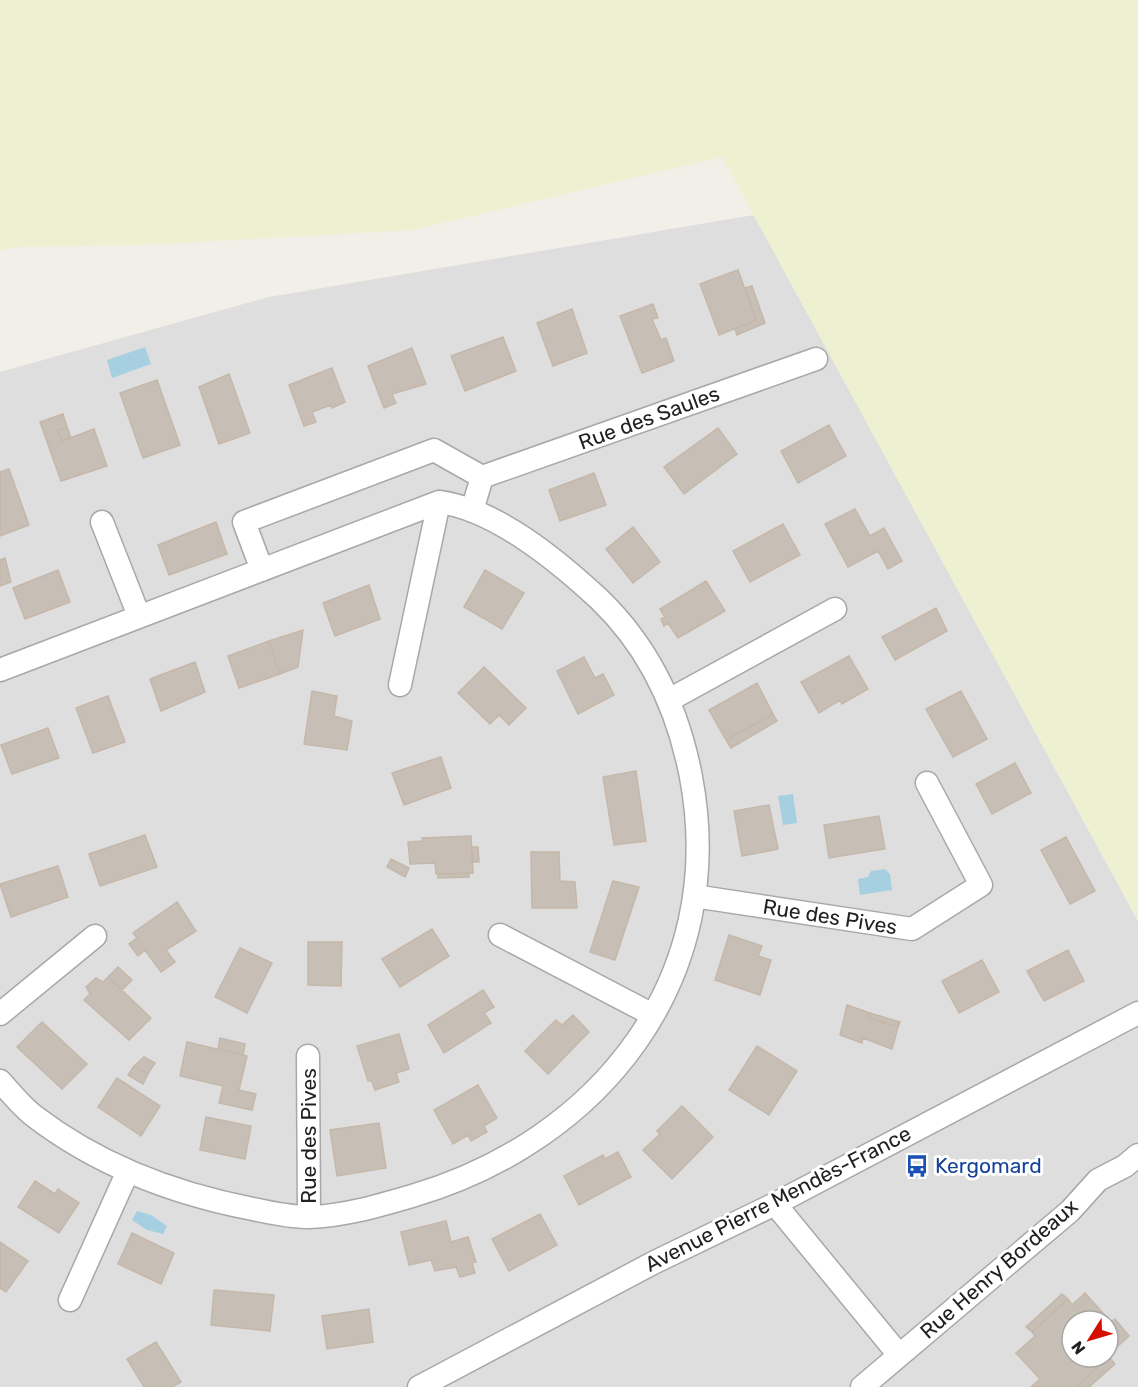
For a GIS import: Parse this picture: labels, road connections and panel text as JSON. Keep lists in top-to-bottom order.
{
  "streets": {
    "street": [
      "Rue des Saules",
      "Rue des Pives",
      "Avenue Pierre Mendès-France",
      "Rue Henry Bordeaux"
    ]
  },
  "places": {
    "bus stop": ["Kergomard"]
  },
  "north": "bottom left"
}
